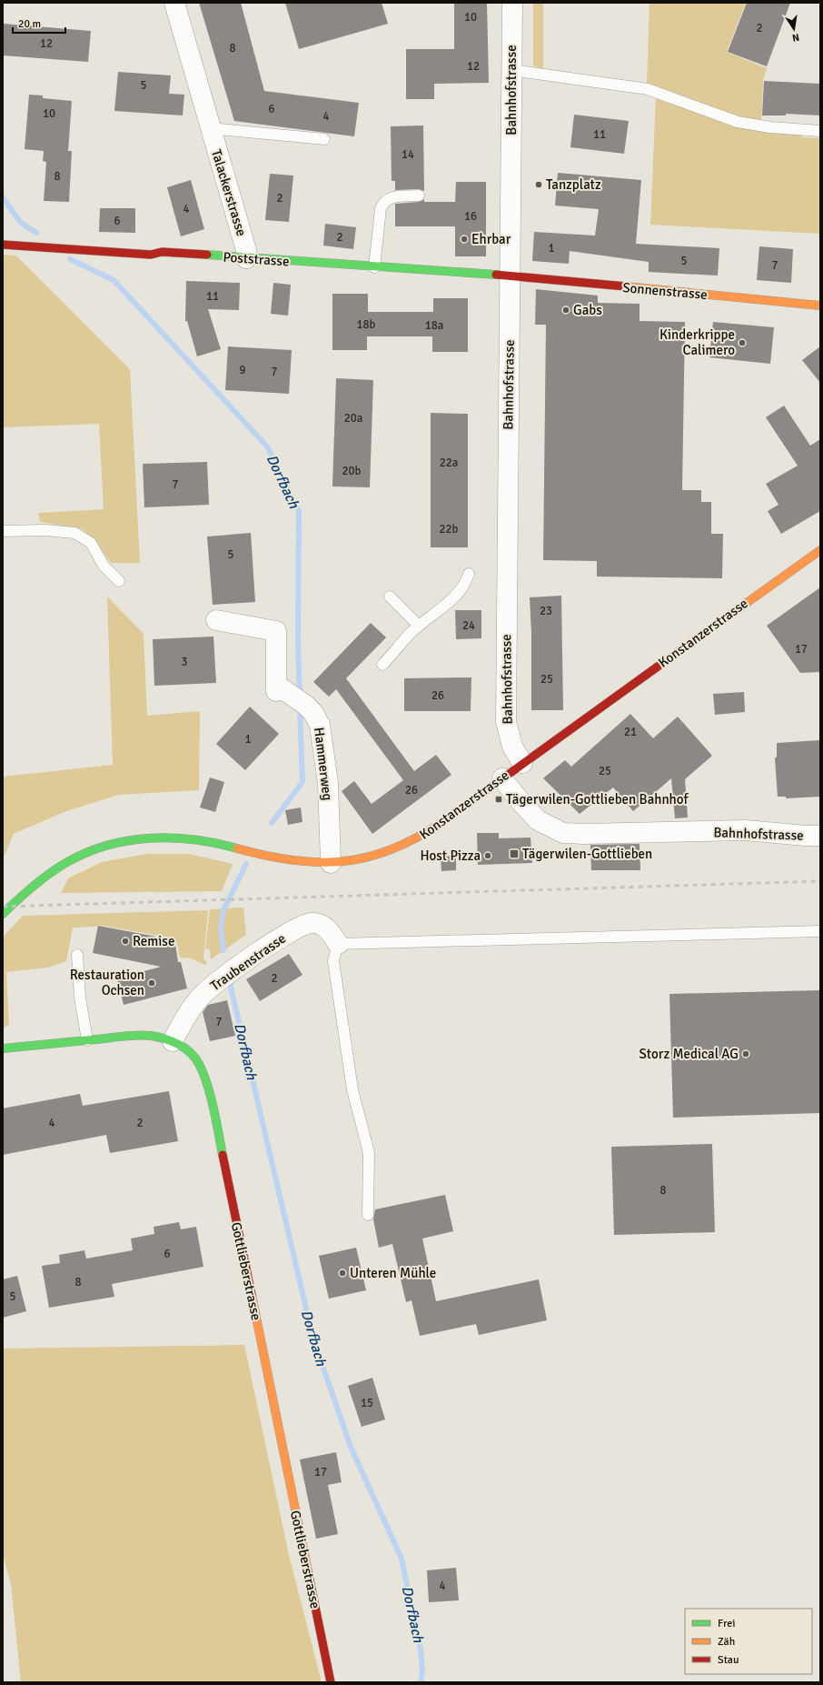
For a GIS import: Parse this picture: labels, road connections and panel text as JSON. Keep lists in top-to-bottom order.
{
  "streets": {
    "street": [
      "Bahnhofstrasse",
      "Talackerstrasse",
      "Poststrasse",
      "Sonnenstrasse",
      "Konstanzerstrasse",
      "Hammerweg",
      "Traubenstrasse",
      "Gottlieberstrasse"
    ]
  },
  "crossings": [
    ["Bahnhofstrasse", "Poststrasse"],
    ["Bahnhofstrasse", "Sonnenstrasse"],
    ["Bahnhofstrasse", "Konstanzerstrasse"],
    ["Talackerstrasse", "Poststrasse"],
    ["Poststrasse", "Sonnenstrasse"],
    ["Konstanzerstrasse", "Hammerweg"],
    ["Traubenstrasse", "Gottlieberstrasse"]
  ],
  "water": ["Dorfbach"],
  "places": {
    "other": [
      "Tanzplatz",
      "Ehrbar",
      "Gabs",
      "Kinderkrippe Calimero",
      "Host Pizza",
      "Remise",
      "Restauration Ochsen",
      "Storz Medical AG",
      "Unteren Mühle"
    ],
    "transit": ["Tägerwilen-Gottlieben Bahnhof", "Tägerwilen-Gottlieben"]
  },
  "house_numbers": [
    "10",
    "2",
    "12",
    "8",
    "12",
    "5",
    "6",
    "10",
    "4",
    "11",
    "14",
    "8",
    "2",
    "4",
    "16",
    "6",
    "2",
    "1",
    "5",
    "7",
    "11",
    "18b",
    "18a",
    "9",
    "7",
    "20a",
    "22a",
    "20b",
    "7",
    "22b",
    "5",
    "23",
    "24",
    "17",
    "3",
    "25",
    "26",
    "21",
    "1",
    "25",
    "26",
    "2",
    "7",
    "4",
    "2",
    "8",
    "6",
    "8",
    "5",
    "15",
    "17",
    "4"
  ],
  "legend": ["Frei", "Zäh", "Stau"],
  "scale_bar": "20 m",
  "north": "bottom"
}
